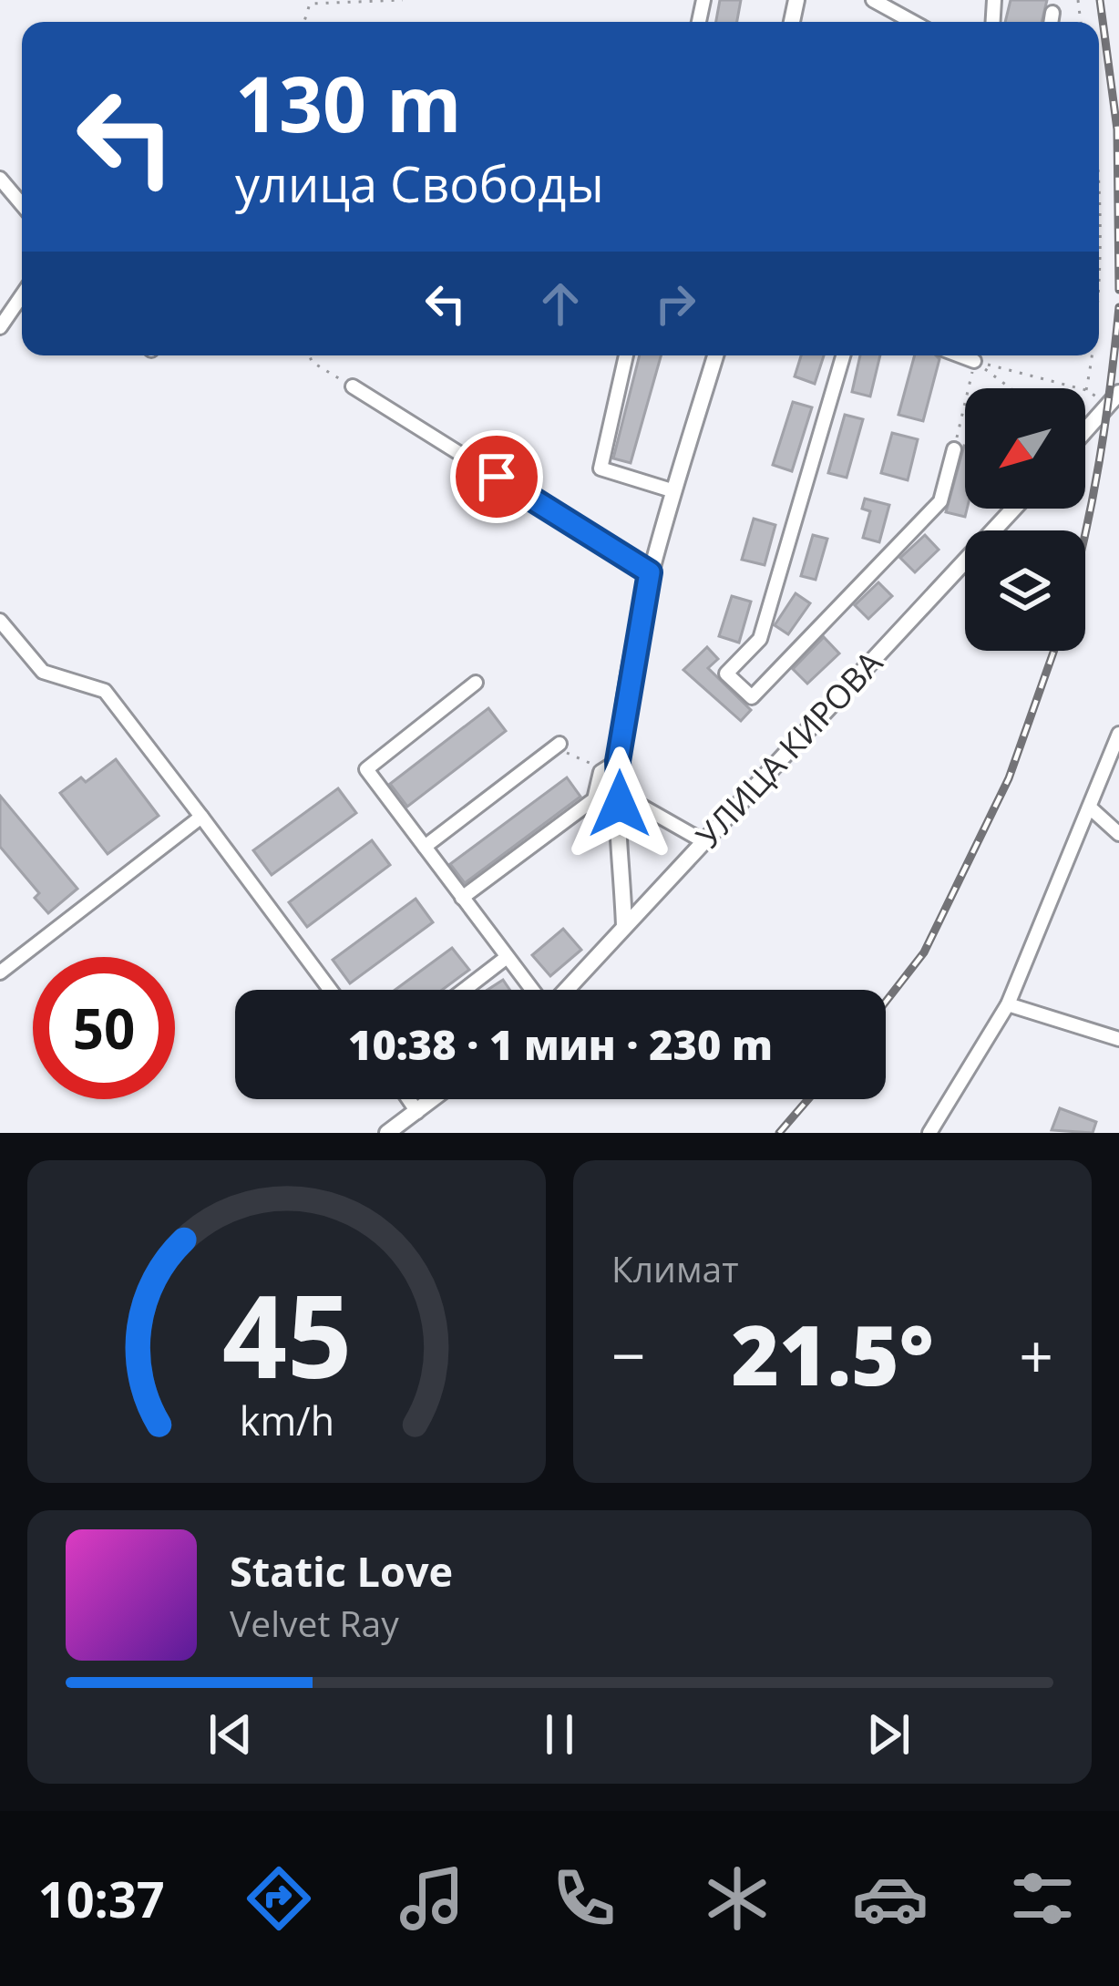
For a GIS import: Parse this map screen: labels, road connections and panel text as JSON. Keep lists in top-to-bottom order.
{
  "streets": {
    "main road": ["УЛИЦА КИРОВА"]
  },
  "north": "bottom left",
  "page": {
    "turn": ["130 m", "улица Свободы"],
    "limit": "50",
    "trip": "10:38 · 1 мин · 230 m",
    "tile": "Климат",
    "heat": ["−", "21.5°", "+"],
    "song": ["Static Love", "Velvet Ray"],
    "tabs": "10:37",
    "gauge": ["45", "km/h"]
  }
}
